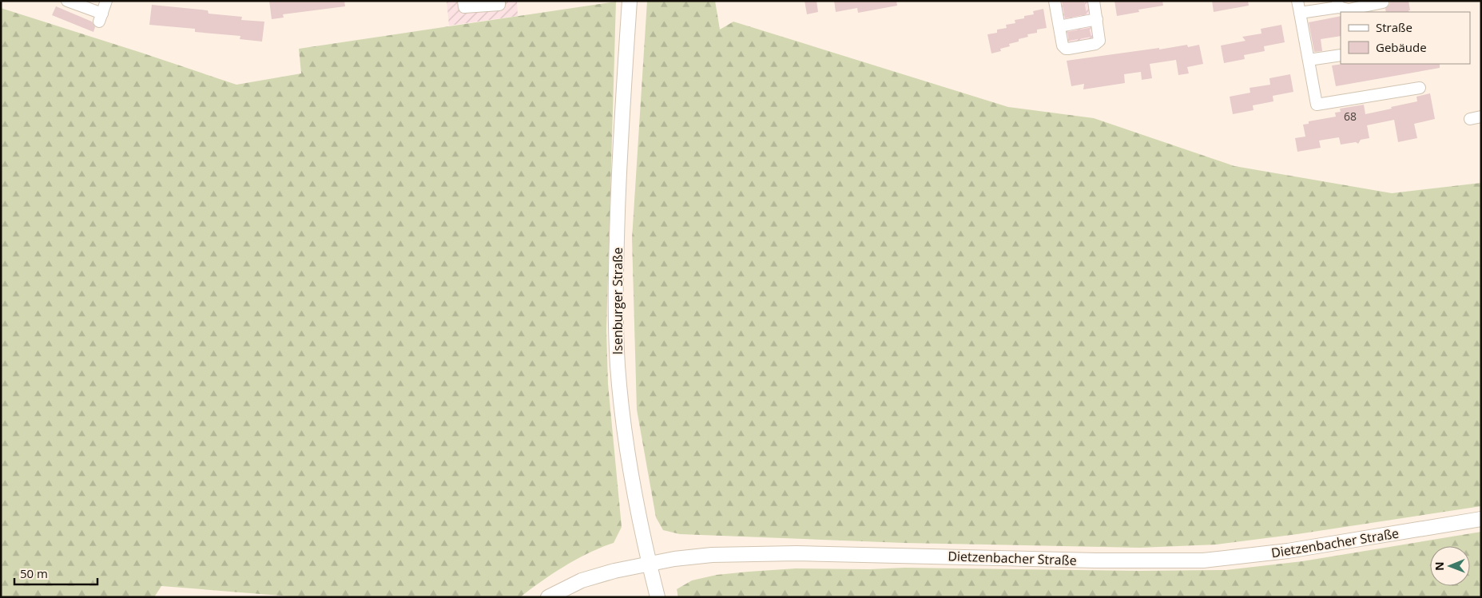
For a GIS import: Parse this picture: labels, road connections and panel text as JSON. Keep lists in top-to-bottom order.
{
  "streets": {
    "main road": ["Isenburger Straße", "Dietzenbacher Straße"]
  },
  "crossings": [
    ["Isenburger Straße", "Dietzenbacher Straße"]
  ],
  "house_numbers": ["68"],
  "legend": ["Straße", "Gebäude"],
  "scale_bar": "50 m",
  "north": "left"
}
